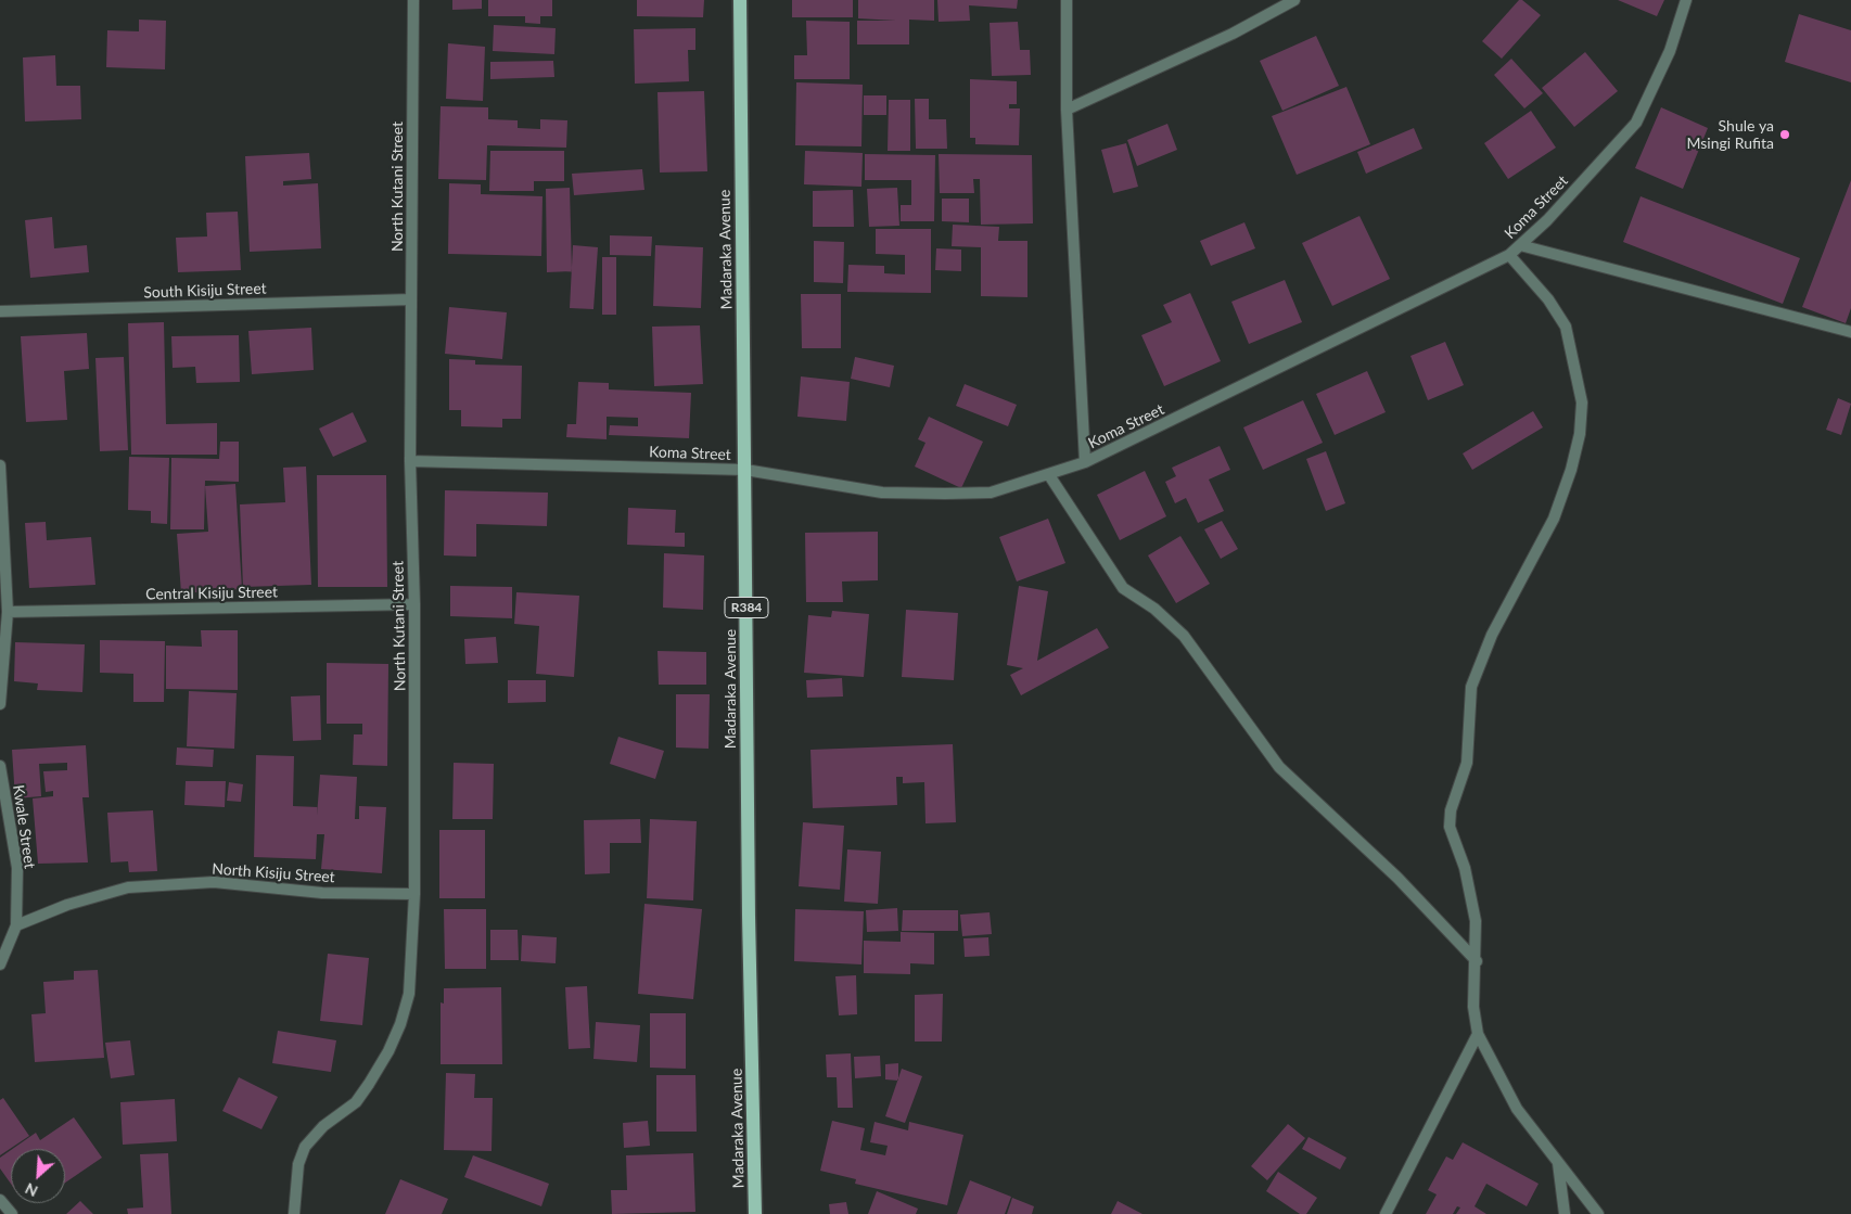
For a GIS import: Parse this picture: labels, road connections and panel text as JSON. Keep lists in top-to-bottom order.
{
  "streets": {
    "main road": ["Madaraka Avenue", "R384"],
    "street": [
      "North Kutani Street",
      "Koma Street",
      "South Kisiju Street",
      "Central Kisiju Street",
      "Kwale Street",
      "North Kisiju Street"
    ]
  },
  "crossings": [
    ["North Kutani Street", "Koma Street"],
    ["North Kutani Street", "South Kisiju Street"],
    ["North Kutani Street", "Central Kisiju Street"],
    ["North Kutani Street", "North Kisiju Street"],
    ["Koma Street", "Madaraka Avenue"],
    ["Kwale Street", "North Kisiju Street"]
  ],
  "places": ["Shule ya Msingi Rufita"],
  "north": "bottom left"
}
